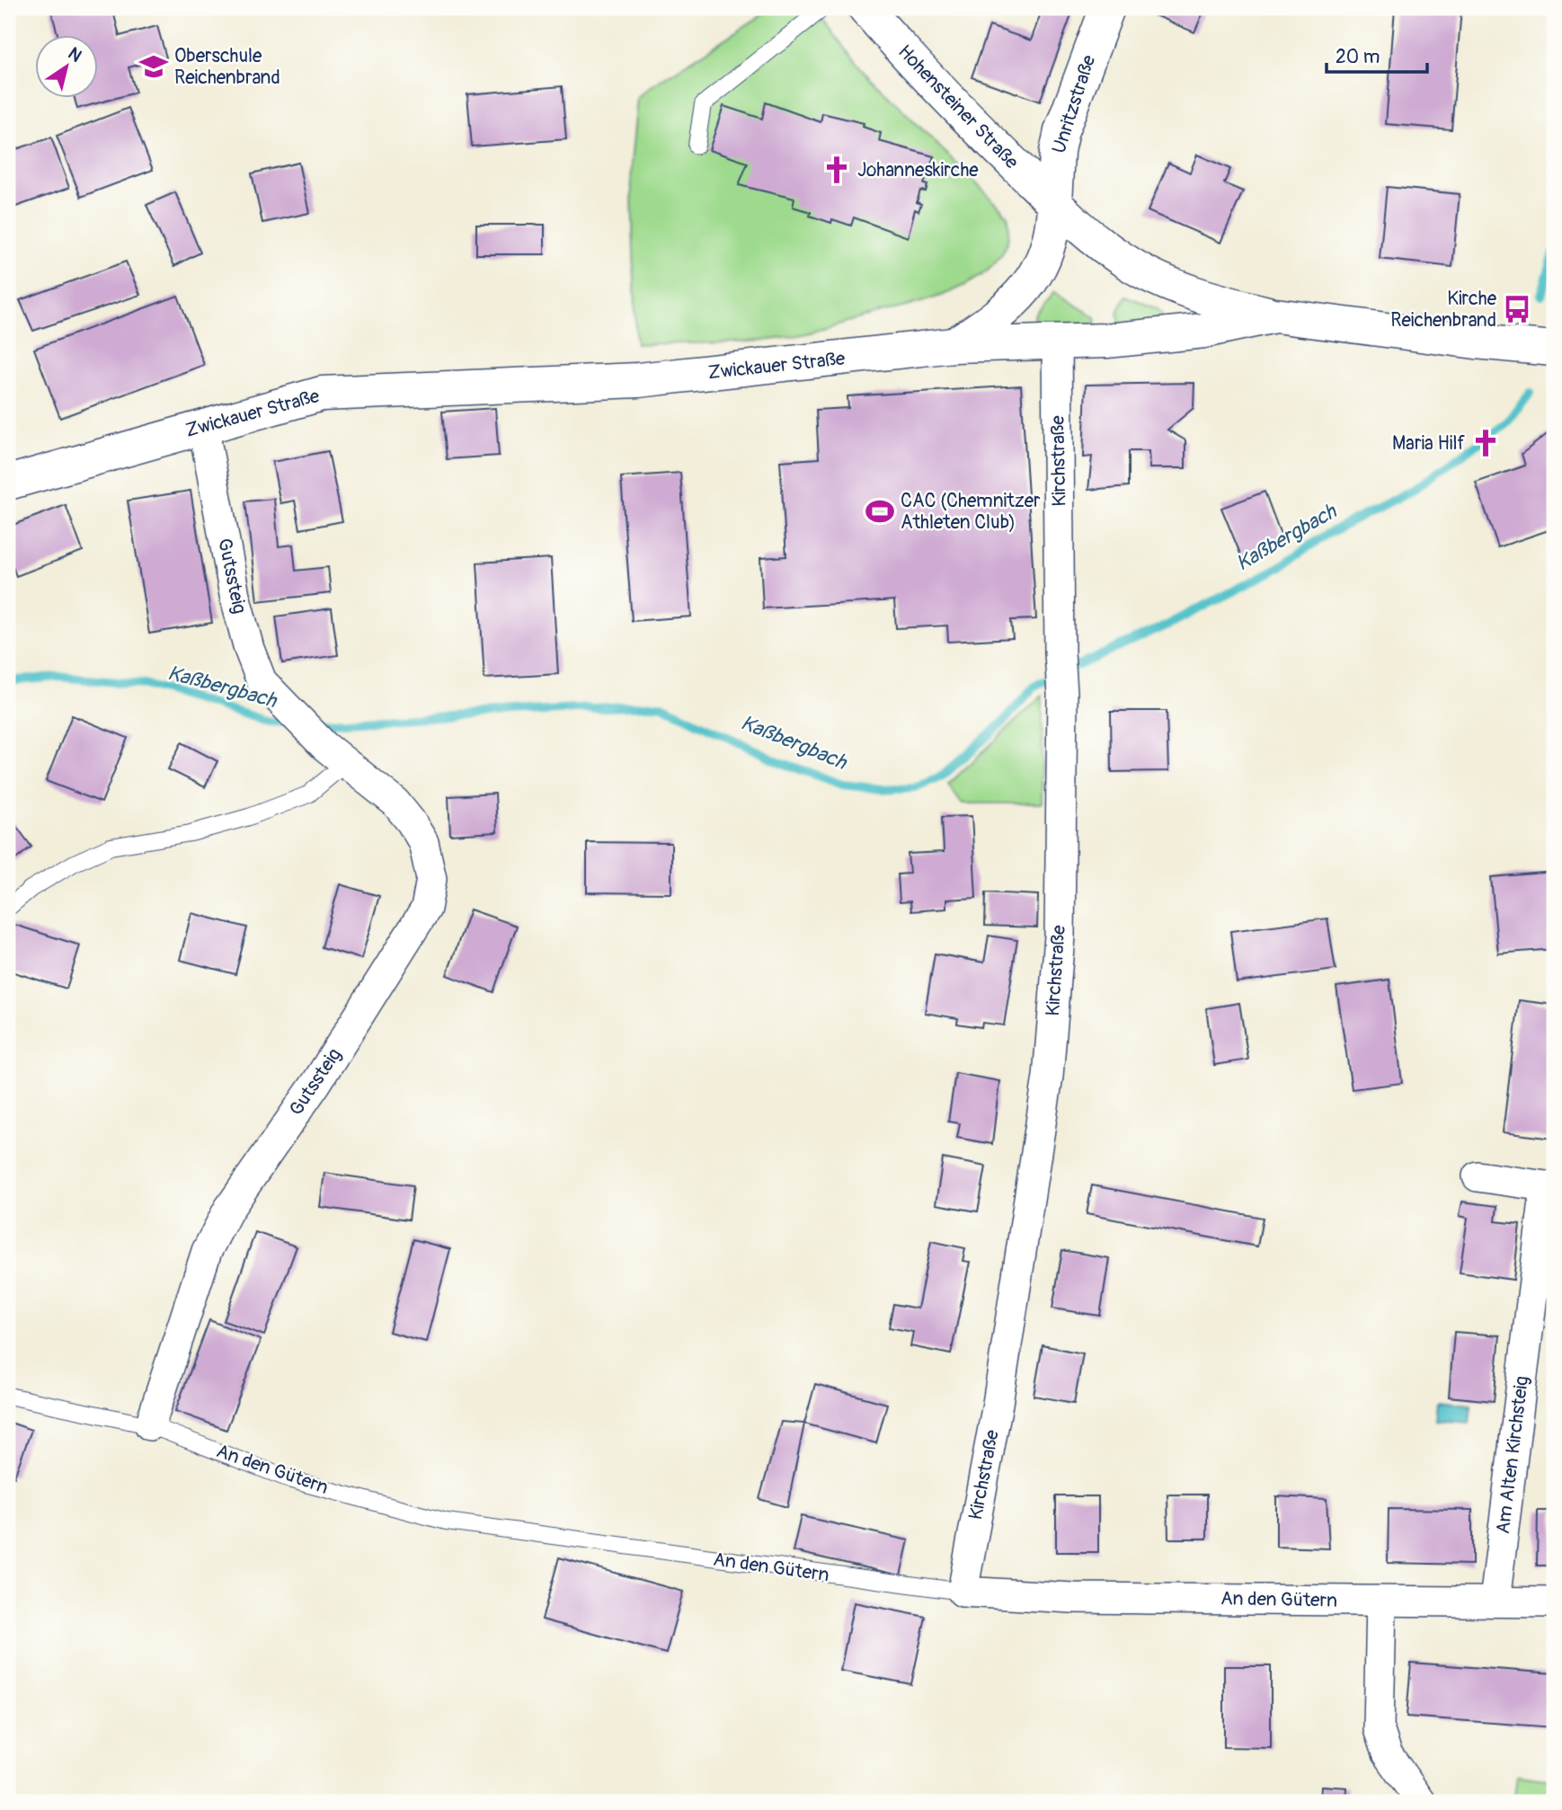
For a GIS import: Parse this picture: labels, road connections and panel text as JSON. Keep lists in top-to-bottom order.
{
  "streets": {
    "main road": ["Unritzstraße", "Hohensteiner Straße", "Zwickauer Straße"],
    "street": [
      "Kirchstraße",
      "Gutssteig",
      "Am Alten Kirchsteig",
      "An den Gütern"
    ]
  },
  "crossings": [
    ["Unritzstraße", "Hohensteiner Straße"],
    ["Hohensteiner Straße", "Zwickauer Straße"],
    ["Zwickauer Straße", "Kirchstraße"],
    ["Zwickauer Straße", "Gutssteig"],
    ["Kirchstraße", "An den Gütern"],
    ["Gutssteig", "An den Gütern"],
    ["Am Alten Kirchsteig", "An den Gütern"]
  ],
  "water": ["Kaßbergbach"],
  "places": {
    "school or university": ["Oberschule Reichenbrand"],
    "church": ["Johanneskirche", "Maria Hilf"],
    "bus stop": ["Kirche Reichenbrand"],
    "sports": ["CAC (Chemnitzer Athleten Club)"]
  },
  "scale_bar": "20 m",
  "north": "top right"
}
